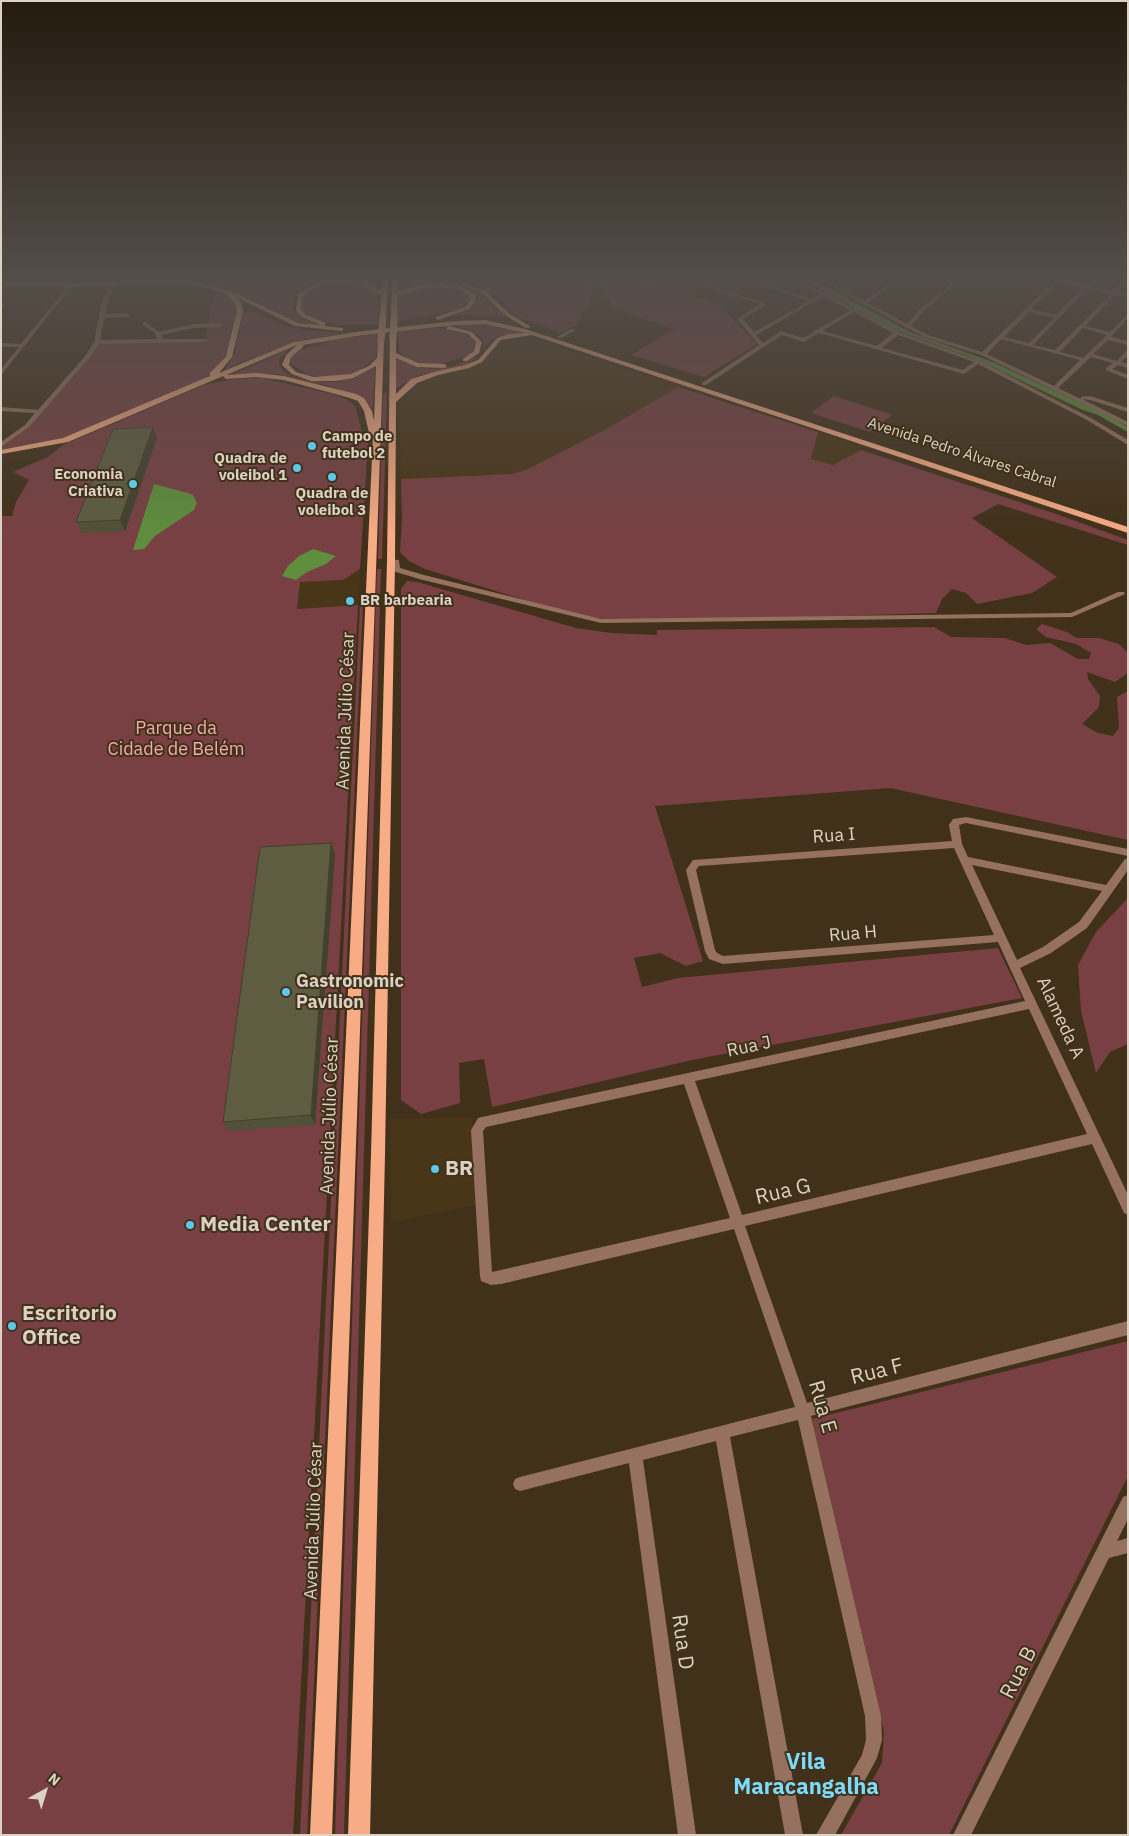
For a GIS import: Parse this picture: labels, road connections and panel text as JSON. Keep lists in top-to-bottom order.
{
  "streets": {
    "main road": ["Avenida Pedro Álvares Cabral", "Avenida Júlio César"],
    "street": [
      "Rua I",
      "Rua H",
      "Alameda A",
      "Rua J",
      "Rua G",
      "Rua F",
      "Rua E",
      "Rua D",
      "Rua B"
    ]
  },
  "crossings": [
    ["Rua I", "Rua H"],
    ["Rua I", "Alameda A"],
    ["Rua H", "Alameda A"],
    ["Alameda A", "Rua J"],
    ["Alameda A", "Rua G"],
    ["Rua J", "Rua G"],
    ["Rua J", "Rua E"],
    ["Rua G", "Rua E"],
    ["Rua F", "Rua E"],
    ["Rua F", "Rua D"]
  ],
  "districts": ["Vila Maracangalha"],
  "parks": ["Parque da Cidade de Belém"],
  "places": [
    "Campo de futebol 2",
    "Quadra de voleibol 1",
    "Quadra de voleibol 3",
    "Economia Criativa",
    "BR barbearia",
    "Gastronomic Pavilion",
    "BR",
    "Media Center",
    "Escritorio Office"
  ],
  "north": "top right"
}
